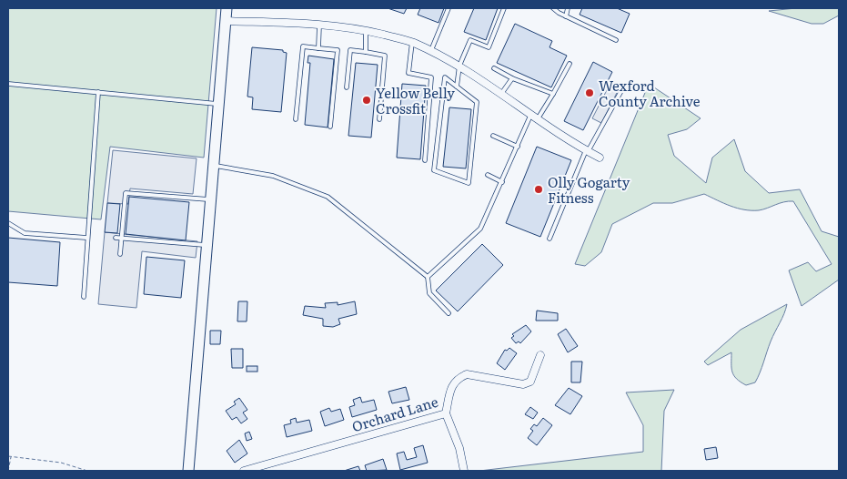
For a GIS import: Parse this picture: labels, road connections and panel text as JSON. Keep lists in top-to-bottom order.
{
  "streets": {
    "street": ["Orchard Lane"]
  },
  "places": ["Wexford County Archive", "Yellow Belly Crossfit", "Olly Gogarty Fitness"]
}
